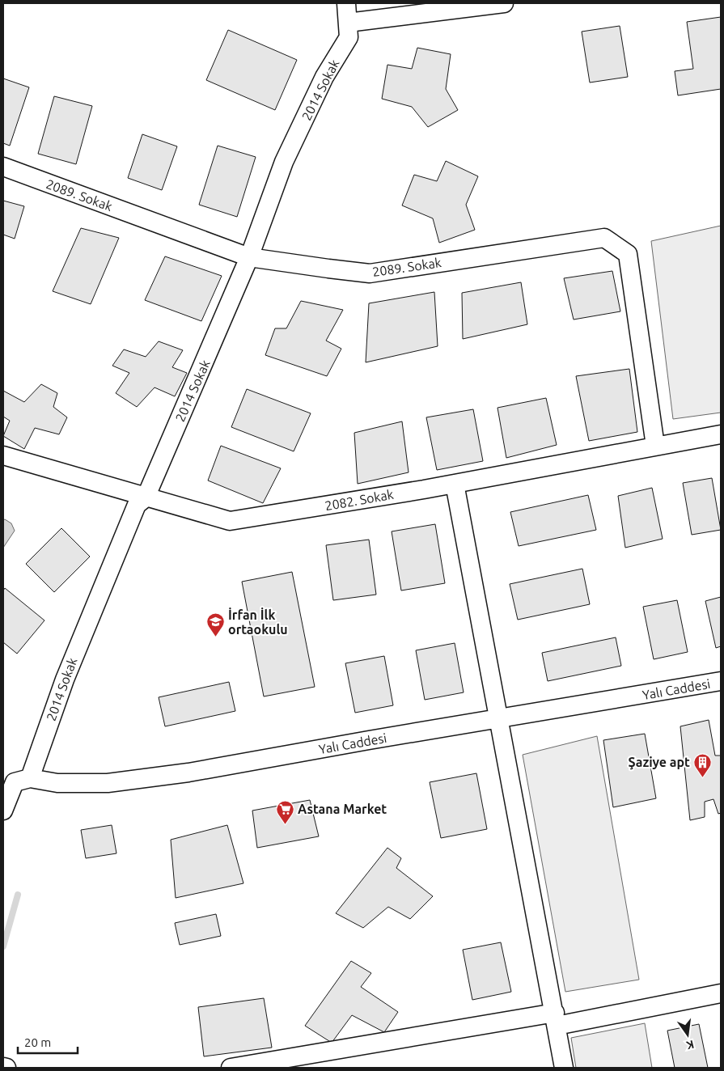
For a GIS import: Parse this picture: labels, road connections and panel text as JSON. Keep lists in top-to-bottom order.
{
  "streets": {
    "street": [
      "2014 Sokak",
      "2089. Sokak",
      "2082. Sokak",
      "Yalı Caddesi"
    ]
  },
  "crossings": [
    ["2014 Sokak", "2089. Sokak"],
    ["2014 Sokak", "2082. Sokak"],
    ["2014 Sokak", "Yalı Caddesi"],
    ["2089. Sokak", "2082. Sokak"]
  ],
  "places": {
    "school or university": ["İrfan İlk ortaokulu"],
    "building": ["Şaziye apt"],
    "supermarket": ["Astana Market"]
  },
  "scale_bar": "20 m",
  "north": "bottom"
}
